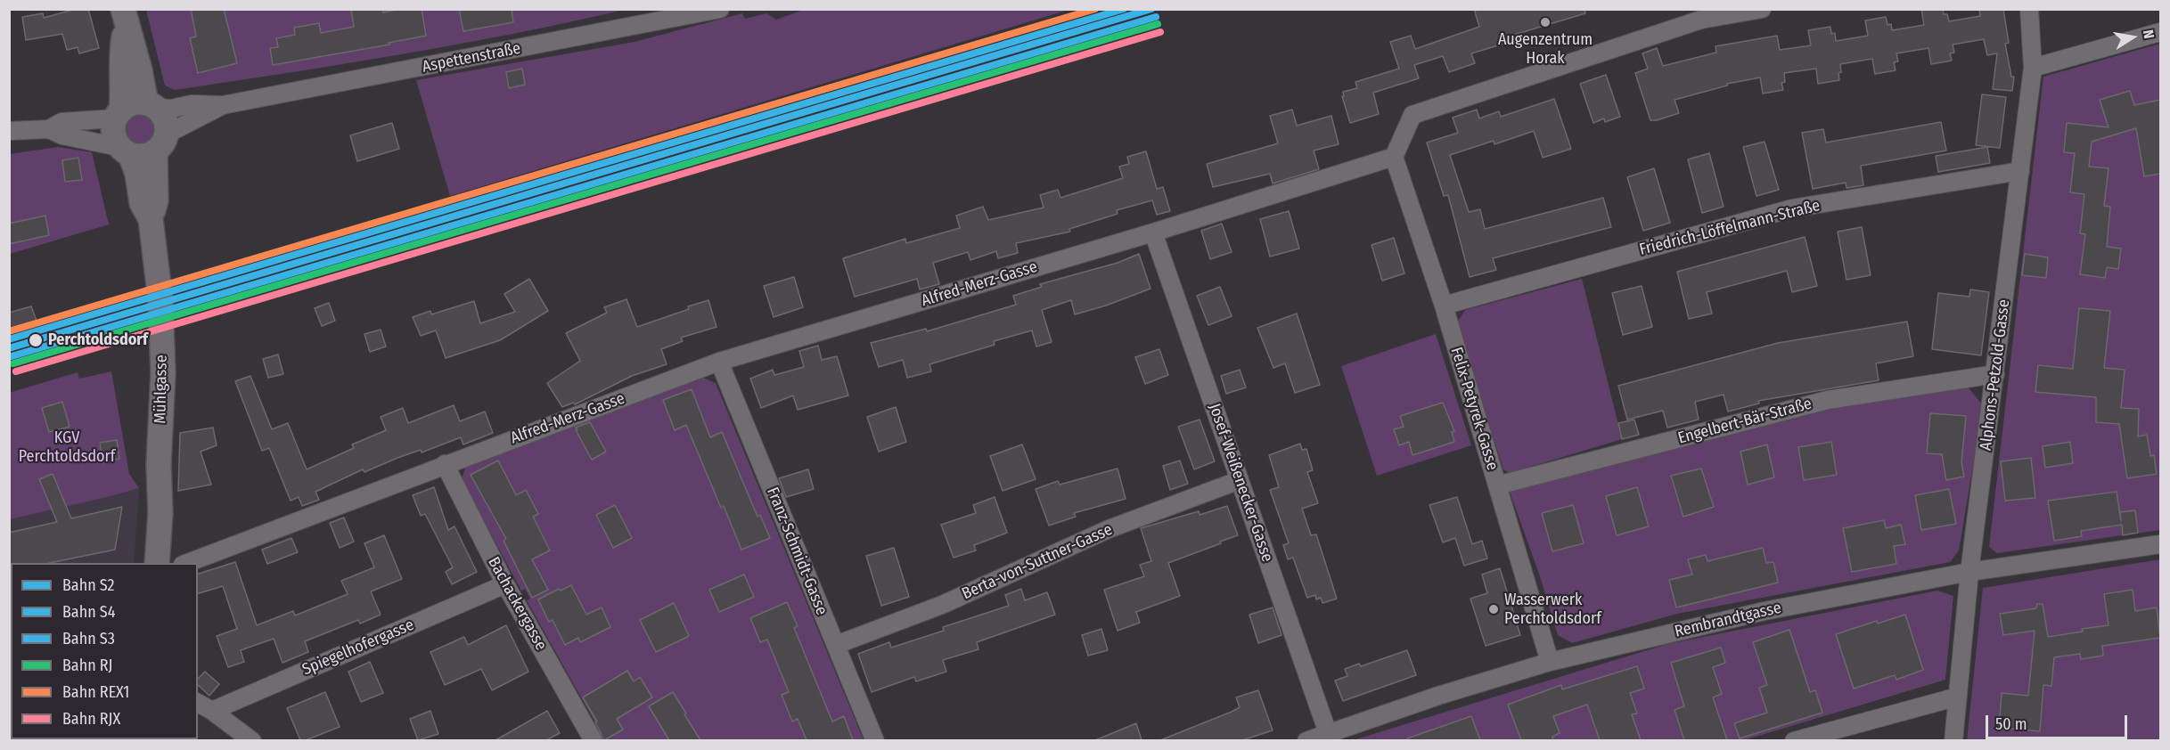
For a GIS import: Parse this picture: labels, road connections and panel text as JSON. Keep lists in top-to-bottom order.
{
  "streets": {
    "street": [
      "Aspettenstraße",
      "Friedrich-Löffelmann-Straße",
      "Alfred-Merz-Gasse",
      "Alphons-Petzold-Gasse",
      "Mühlgasse",
      "Felix-Petyrek-Gasse",
      "Engelbert-Bär-Straße",
      "Josef-Weißenecker-Gasse",
      "Franz-Schmidt-Gasse",
      "Berta-von-Suttner-Gasse",
      "Bachackergasse",
      "Rembrandtgasse",
      "Spiegelhofergasse"
    ]
  },
  "crossings": [
    ["Aspettenstraße", "Mühlgasse"],
    ["Friedrich-Löffelmann-Straße", "Alphons-Petzold-Gasse"],
    ["Friedrich-Löffelmann-Straße", "Felix-Petyrek-Gasse"],
    ["Alfred-Merz-Gasse", "Felix-Petyrek-Gasse"],
    ["Alfred-Merz-Gasse", "Josef-Weißenecker-Gasse"],
    ["Alfred-Merz-Gasse", "Franz-Schmidt-Gasse"],
    ["Alfred-Merz-Gasse", "Bachackergasse"],
    ["Alphons-Petzold-Gasse", "Engelbert-Bär-Straße"],
    ["Alphons-Petzold-Gasse", "Rembrandtgasse"],
    ["Felix-Petyrek-Gasse", "Engelbert-Bär-Straße"],
    ["Felix-Petyrek-Gasse", "Rembrandtgasse"],
    ["Josef-Weißenecker-Gasse", "Berta-von-Suttner-Gasse"],
    ["Josef-Weißenecker-Gasse", "Rembrandtgasse"],
    ["Franz-Schmidt-Gasse", "Berta-von-Suttner-Gasse"],
    ["Bachackergasse", "Spiegelhofergasse"]
  ],
  "parks": ["KGV Perchtoldsdorf"],
  "places": ["Augenzentrum Horak", "Perchtoldsdorf", "Wasserwerk Perchtoldsdorf"],
  "lines": [
    "rail line S2",
    "rail line S3",
    "rail line REX1",
    "rail line S4",
    "rail line RJ",
    "rail line RJX"
  ],
  "legend": [
    "Bahn S2",
    "Bahn S4",
    "Bahn S3",
    "Bahn RJ",
    "Bahn REX1",
    "Bahn RJX"
  ],
  "scale_bar": "50 m",
  "north": "right"
}
